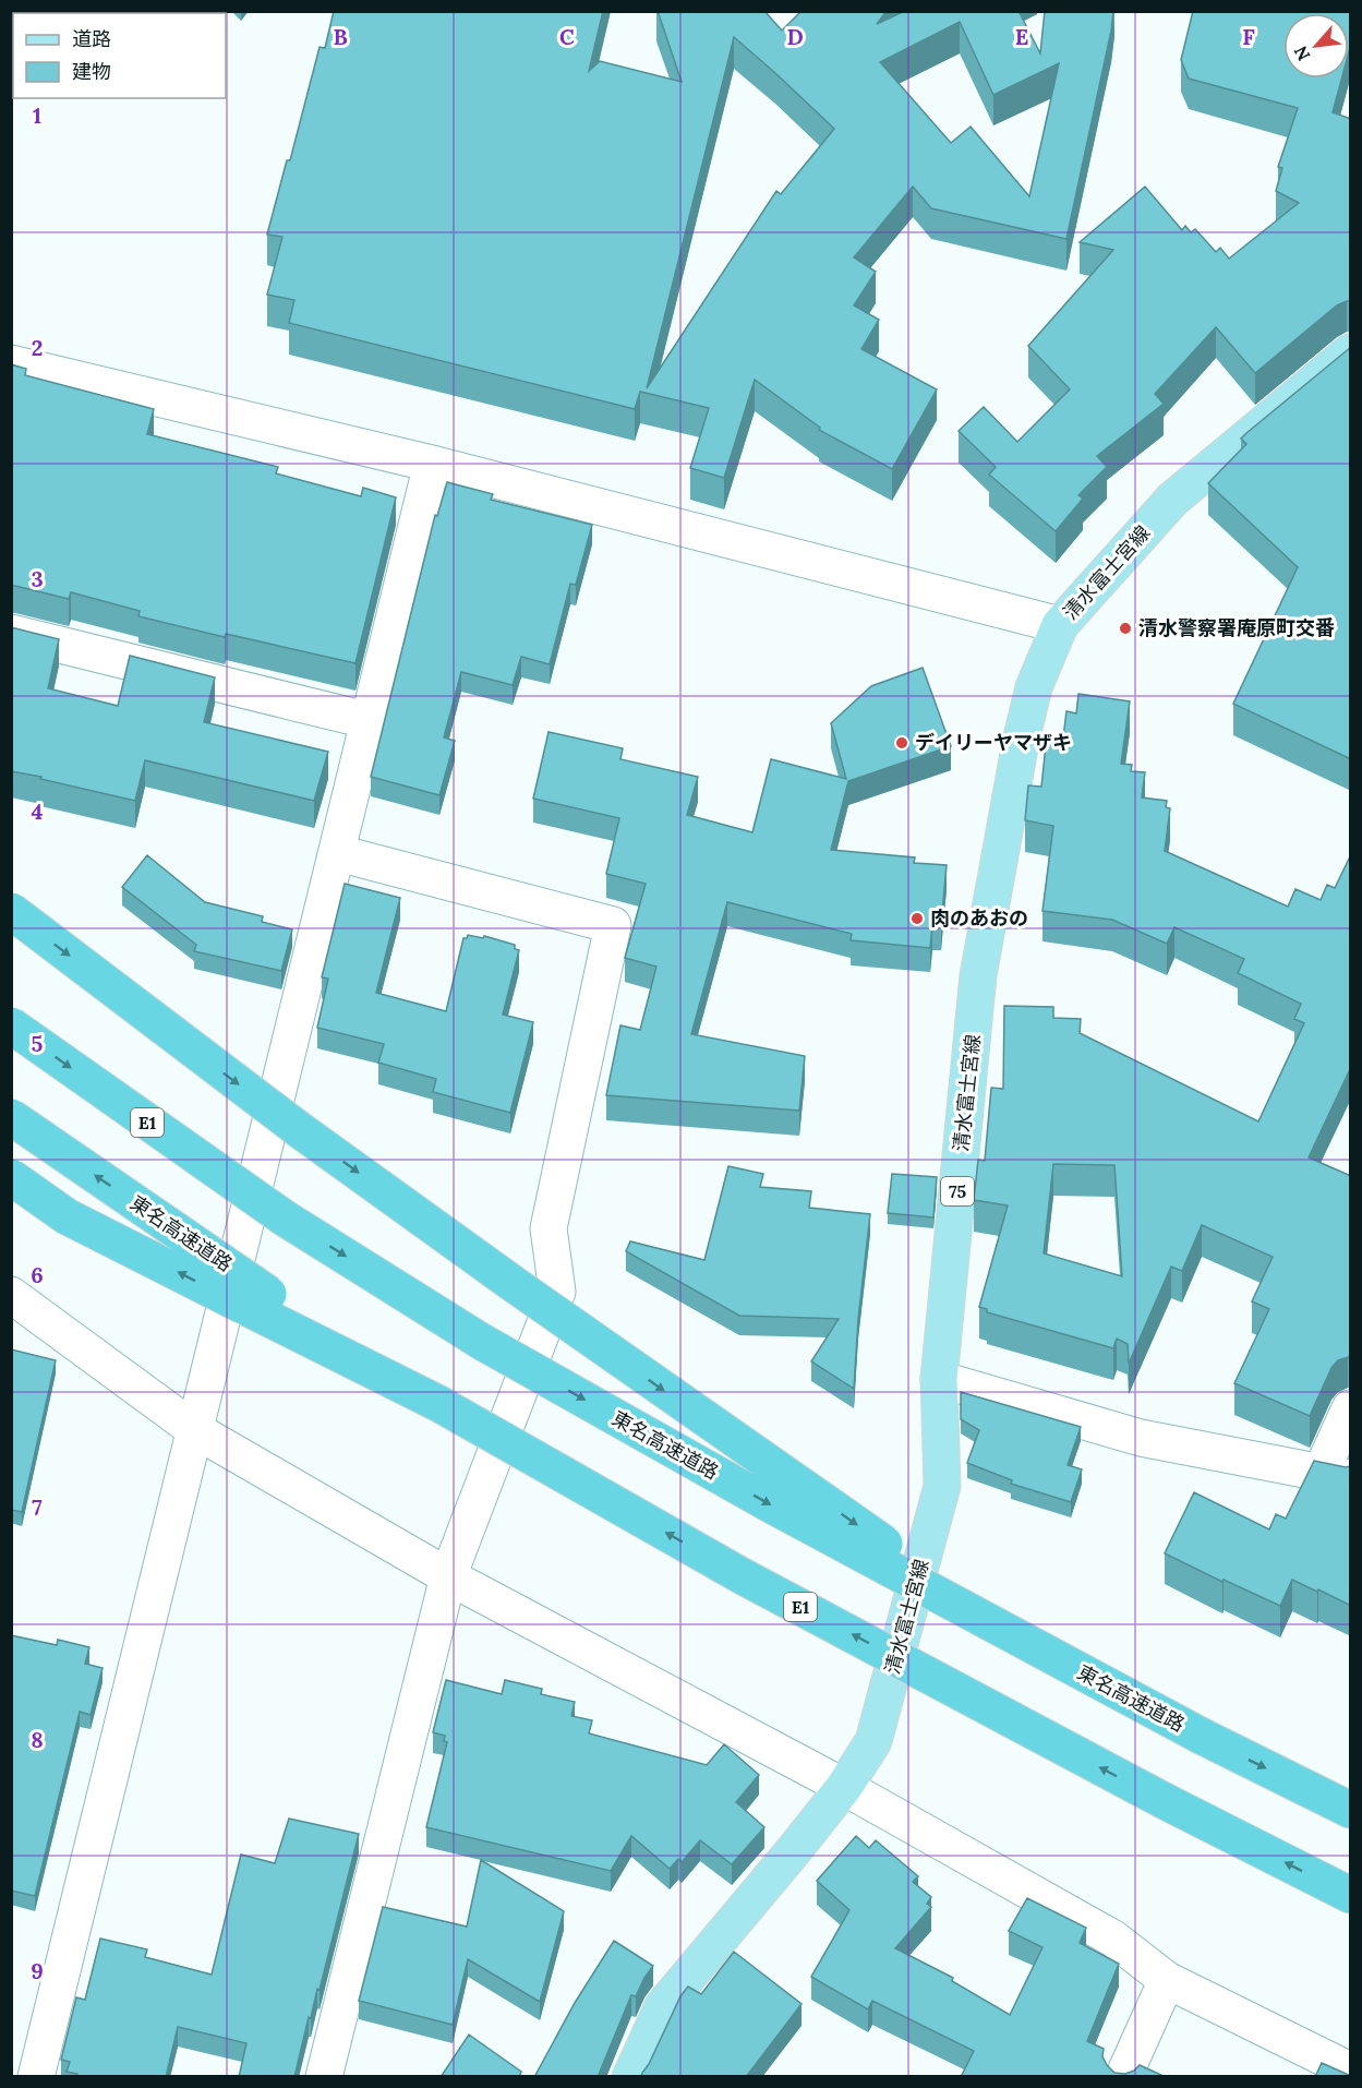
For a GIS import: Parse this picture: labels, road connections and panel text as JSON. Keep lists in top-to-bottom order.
{
  "streets": {
    "highway": ["E1", "東名高速道路"],
    "main road": ["清水富士宮線", "75"]
  },
  "places": ["清水警察署庵原町交番", "デイリーヤマザキ", "肉のあおの"],
  "legend": ["道路", "建物"],
  "north": "bottom left",
  "grid": {
    "columns": [
      "B",
      "C",
      "D",
      "E",
      "F"
    ],
    "rows": [
      "1",
      "2",
      "3",
      "4",
      "5",
      "6",
      "7",
      "8",
      "9"
    ]
  }
}
